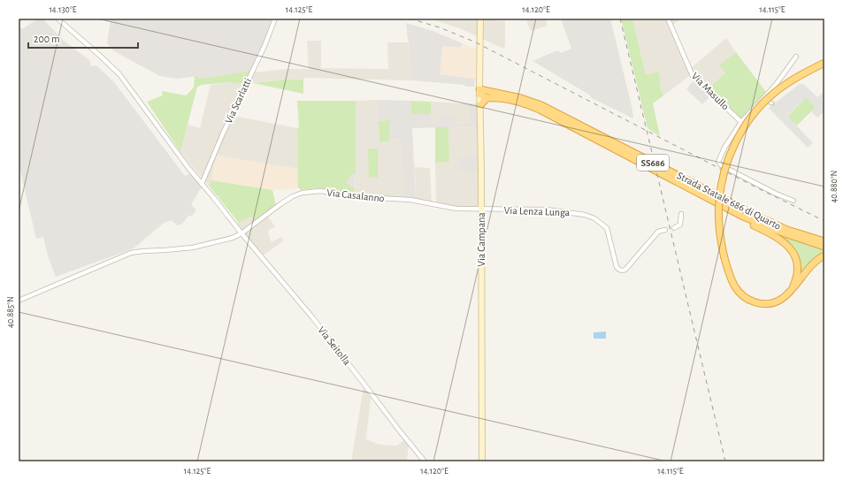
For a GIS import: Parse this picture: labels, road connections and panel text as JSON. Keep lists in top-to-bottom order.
{
  "streets": {
    "highway": ["SS686", "Strada Statale 686 di Quarto"],
    "main road": ["Via Campana"],
    "street": [
      "Via Masullo",
      "Via Scarlatti",
      "Via Casalanno",
      "Via Lenza Lunga",
      "Via Seitolla"
    ]
  },
  "crossings": [
    ["Via Scarlatti", "Via Seitolla"],
    ["Via Casalanno", "Via Lenza Lunga"],
    ["Via Casalanno", "Via Campana"],
    ["Via Casalanno", "Via Seitolla"],
    ["Strada Statale 686 di Quarto", "Via Campana"],
    ["Via Lenza Lunga", "Via Campana"]
  ],
  "scale_bar": "200 m",
  "coordinates": [
    "14.130°E",
    "14.125°E",
    "14.120°E",
    "14.115°E",
    "40.880°N",
    "40.885°N"
  ]
}
